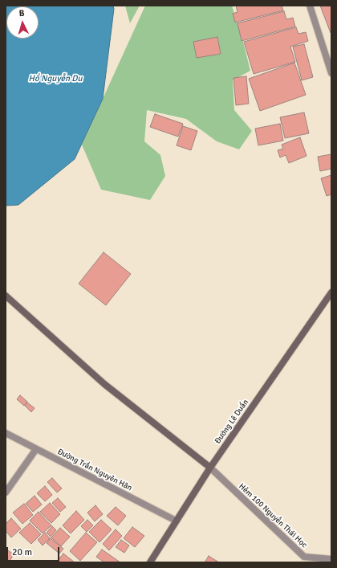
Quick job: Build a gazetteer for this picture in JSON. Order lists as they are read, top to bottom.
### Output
{
  "streets": {
    "street": ["Đường Lê Duẩn", "Đường Trần Nguyên Hãn", "Hẻm 100 Nguyễn Thái Học"]
  },
  "crossings": [
    ["Đường Lê Duẩn", "Đường Trần Nguyên Hãn"],
    ["Đường Lê Duẩn", "Hẻm 100 Nguyễn Thái Học"]
  ],
  "water": ["Hồ Nguyễn Du"],
  "scale_bar": "20 m",
  "north": "top"
}
